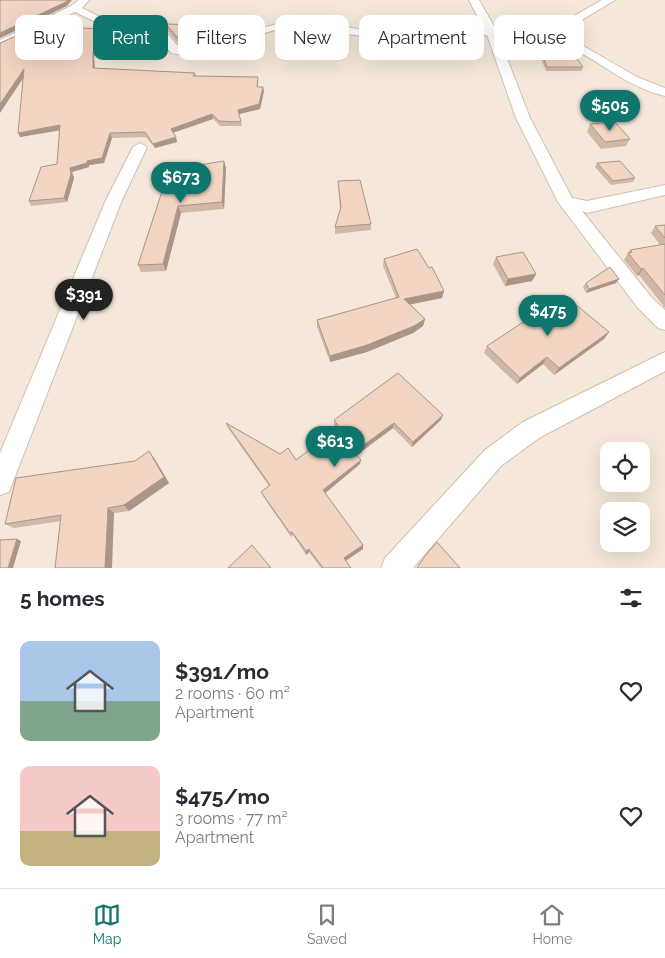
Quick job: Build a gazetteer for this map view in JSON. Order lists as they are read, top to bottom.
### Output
{
  "page": {
    "chip": [
      "Buy",
      "Rent",
      "Filters",
      "New",
      "Apartment",
      "House"
    ],
    "price": [
      "$505",
      "$673",
      "$391",
      "$475",
      "$613"
    ],
    "heading": "5 homes",
    "list": [
      {
        "name": "$391/mo",
        "note": "2 rooms · 60 m² · Apartment"
      },
      {
        "name": "$475/mo",
        "note": "3 rooms · 77 m² · Apartment"
      }
    ],
    "tabs": ["Map", "Saved", "Home"]
  }
}
